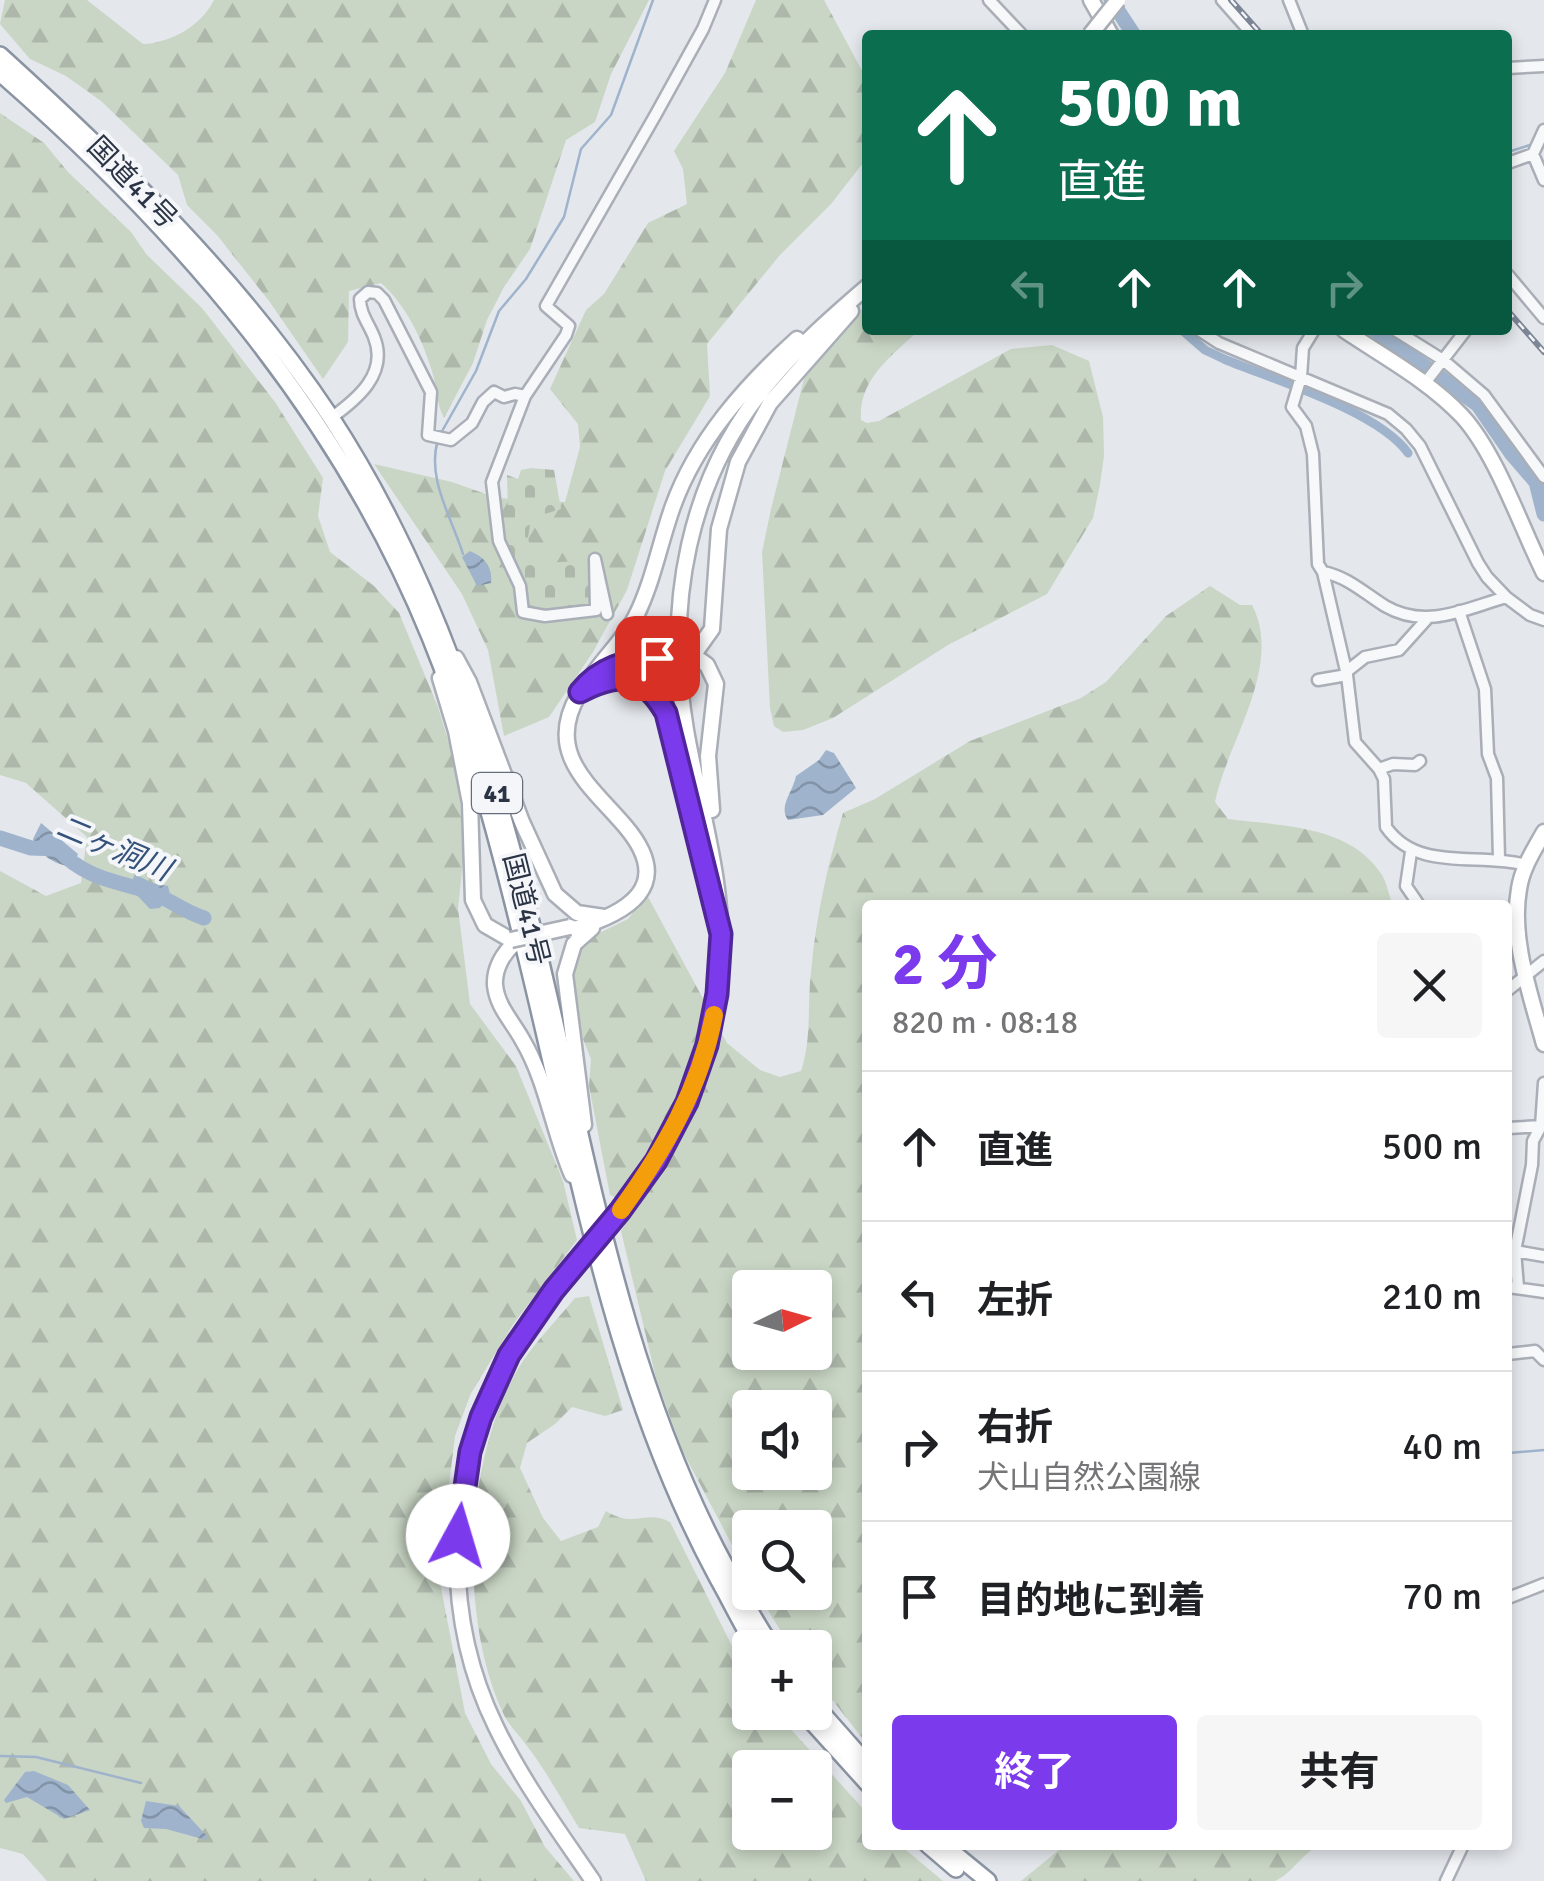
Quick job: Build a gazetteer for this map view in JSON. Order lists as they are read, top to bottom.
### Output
{
  "streets": {
    "highway": ["国道41号", "41"]
  },
  "water": ["二ヶ洞川"],
  "north": "right",
  "page": {
    "turn": ["500 m", "直進"],
    "heading": ["2 分", "820 m · 08:18"],
    "list": [
      {
        "name": "直進",
        "value": "500 m"
      },
      {
        "name": "左折",
        "value": "210 m"
      },
      {
        "name": "右折",
        "note": "犬山自然公園線",
        "value": "40 m"
      },
      {
        "name": "目的地に到着",
        "value": "70 m"
      }
    ],
    "map_buttons": ["+", "−"],
    "buttons": ["終了", "共有"]
  }
}
